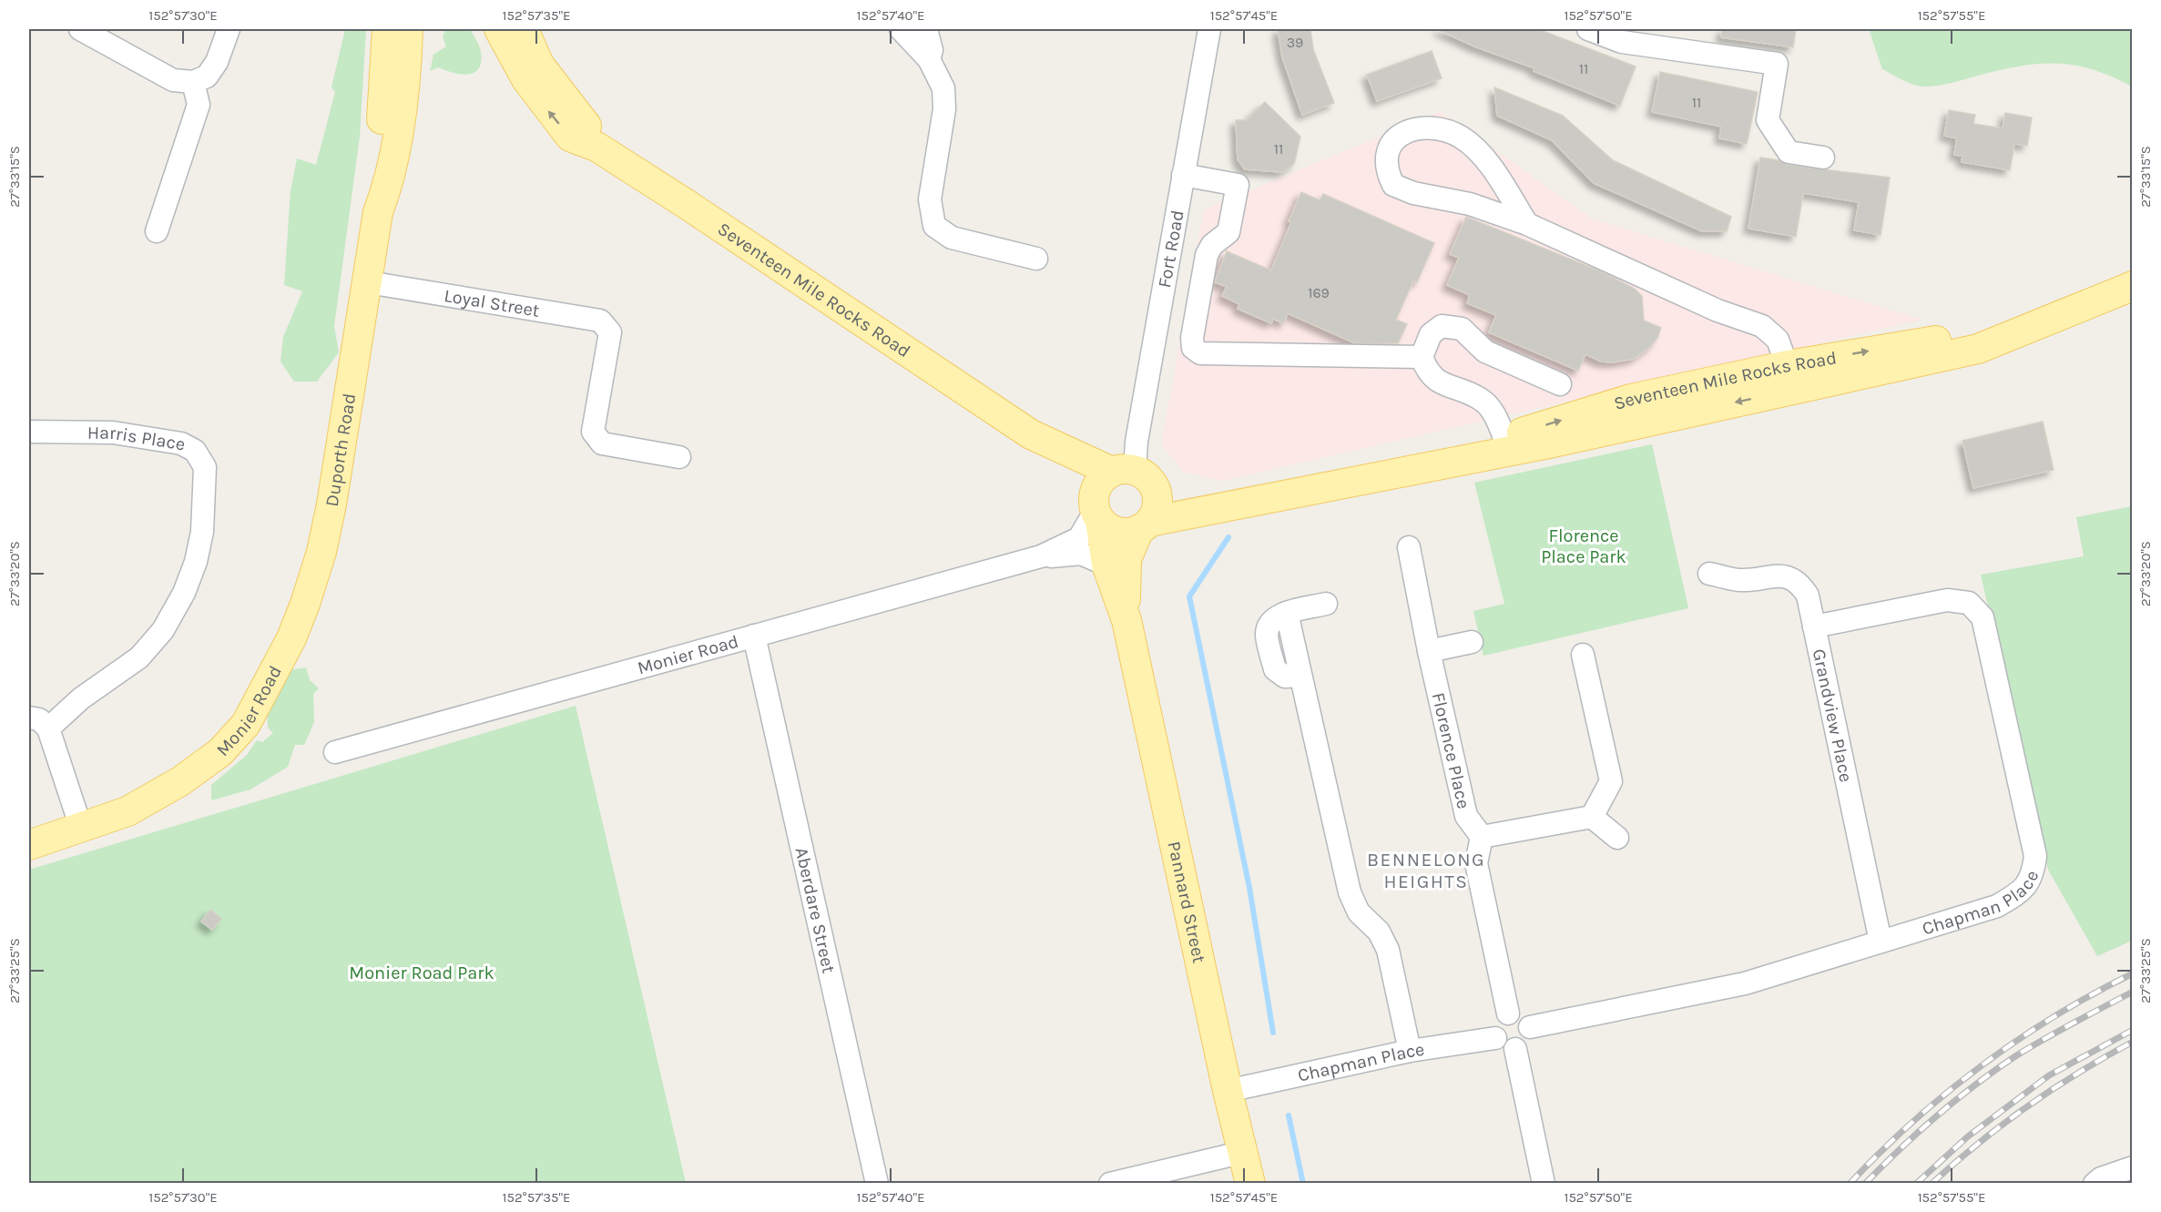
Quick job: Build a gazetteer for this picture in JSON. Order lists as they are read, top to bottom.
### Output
{
  "streets": {
    "main road": [
      "Seventeen Mile Rocks Road",
      "Duporth Road",
      "Monier Road",
      "Pannard Street"
    ],
    "street": [
      "Fort Road",
      "Loyal Street",
      "Harris Place",
      "Grandview Place",
      "Florence Place",
      "Chapman Place",
      "Aberdare Street"
    ]
  },
  "crossings": [
    ["Fort Road", "Seventeen Mile Rocks Road"],
    ["Fort Road", "Monier Road"],
    ["Fort Road", "Pannard Street"],
    ["Seventeen Mile Rocks Road", "Monier Road"],
    ["Seventeen Mile Rocks Road", "Pannard Street"],
    ["Loyal Street", "Duporth Road"],
    ["Duporth Road", "Monier Road"],
    ["Monier Road", "Pannard Street"],
    ["Monier Road", "Aberdare Street"],
    ["Grandview Place", "Chapman Place"],
    ["Chapman Place", "Pannard Street"]
  ],
  "districts": ["BENNELONG HEIGHTS"],
  "parks": ["Florence Place Park", "Monier Road Park"],
  "house_numbers": [
    "39",
    "11",
    "11",
    "11",
    "169"
  ],
  "coordinates": [
    "152°57'30\"E",
    "152°57'35\"E",
    "152°57'40\"E",
    "152°57'45\"E",
    "152°57'50\"E",
    "152°57'55\"E",
    "27°33'15\"S",
    "27°33'20\"S",
    "27°33'25\"S"
  ]
}
